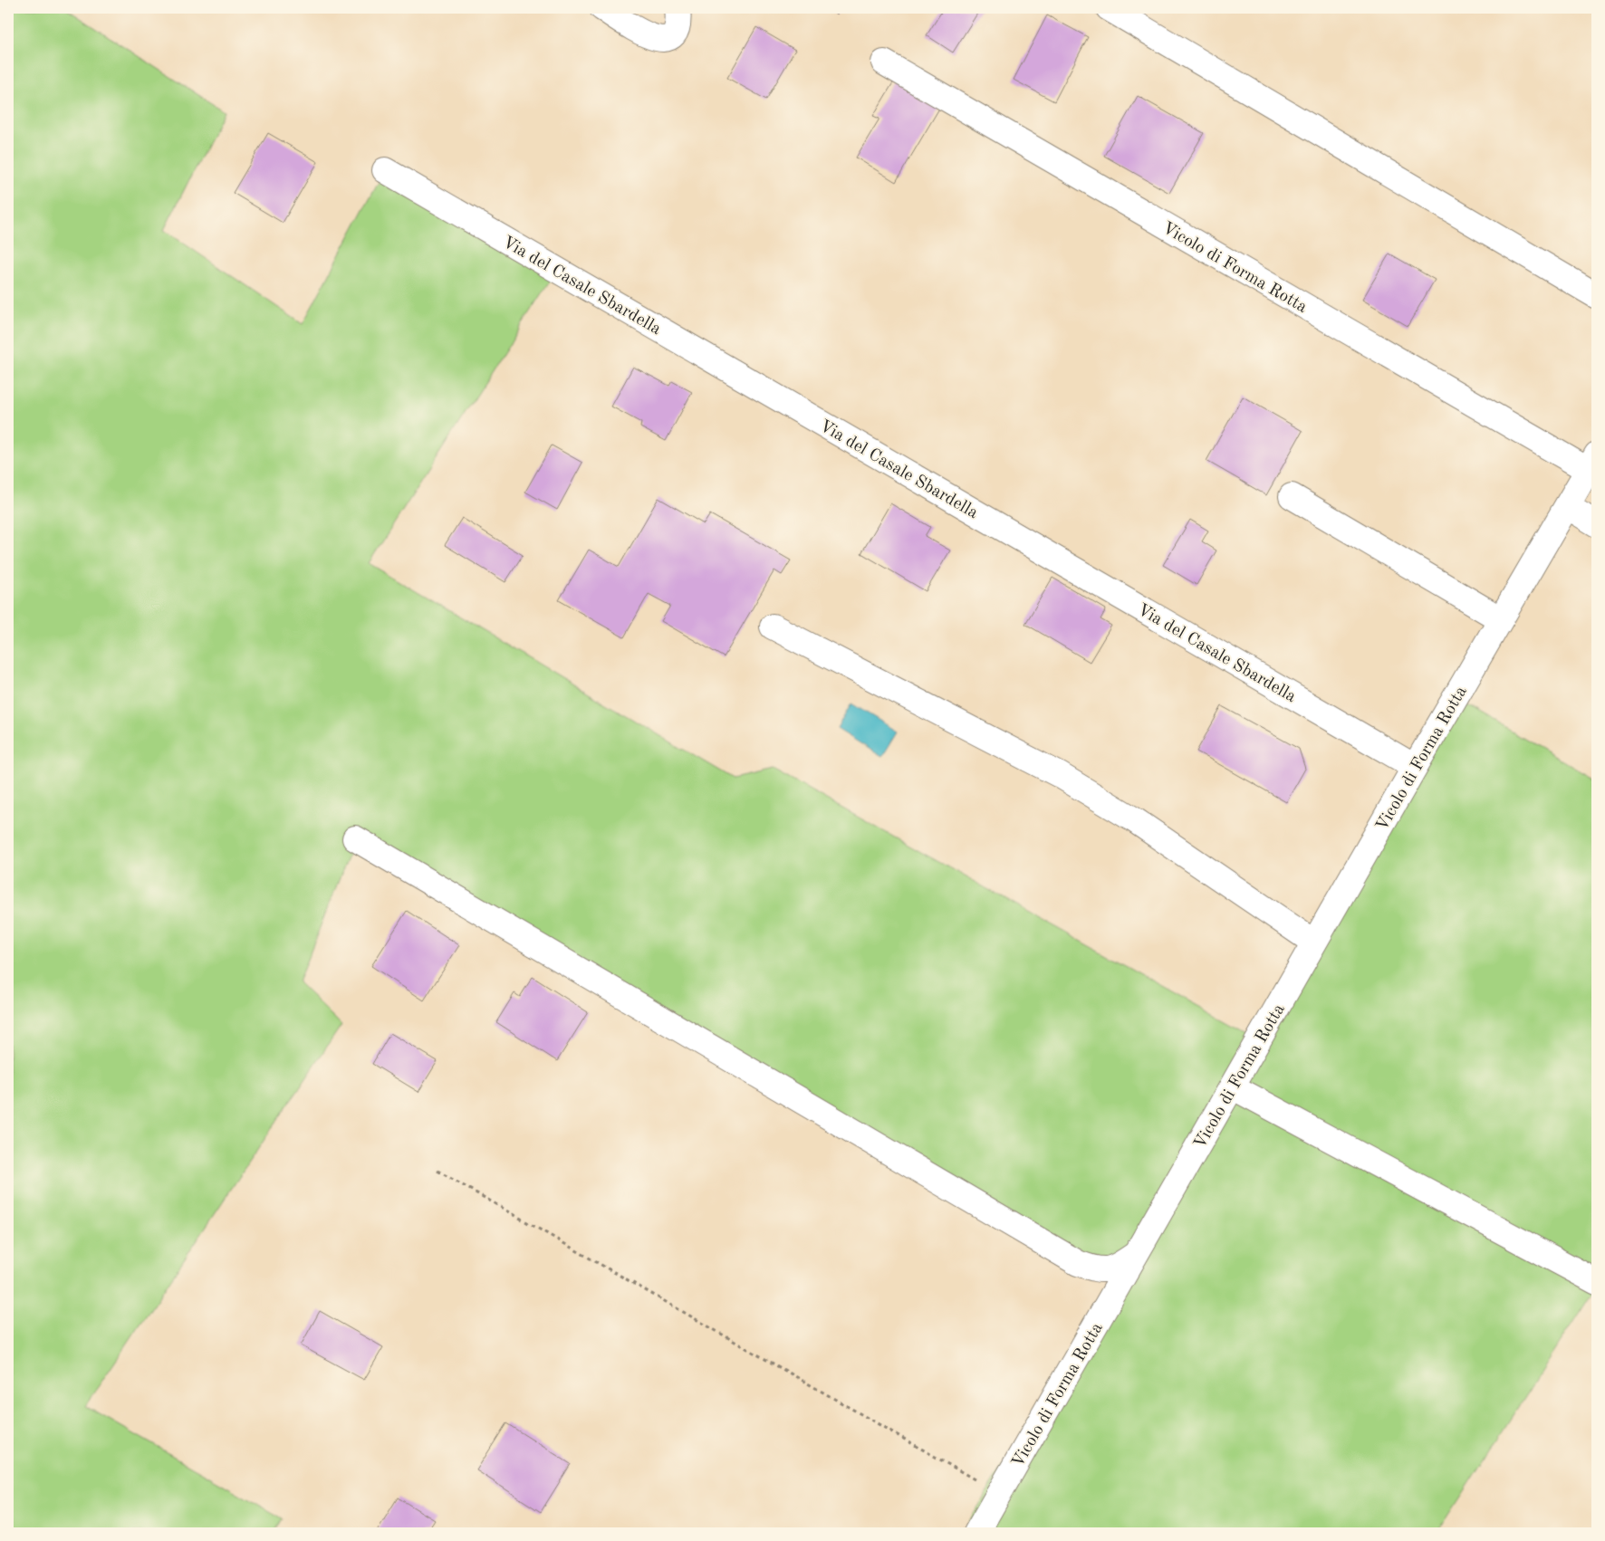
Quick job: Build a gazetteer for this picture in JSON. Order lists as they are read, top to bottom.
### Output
{
  "streets": {
    "street": ["Vicolo di Forma Rotta", "Via del Casale Sbardella"]
  },
  "crossings": [
    ["Vicolo di Forma Rotta", "Via del Casale Sbardella"]
  ]
}
